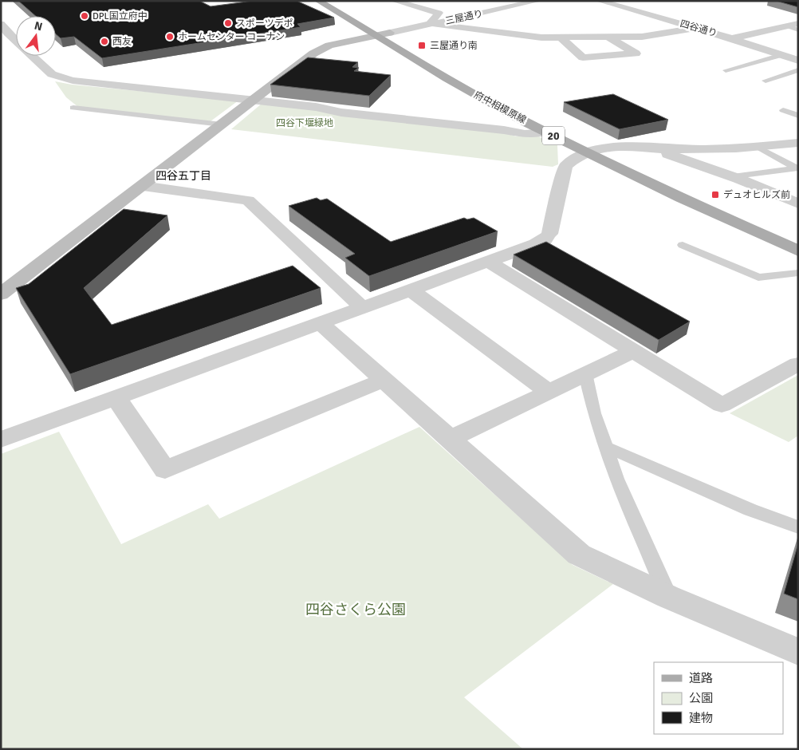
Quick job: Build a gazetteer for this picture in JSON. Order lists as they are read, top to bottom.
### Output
{
  "streets": {
    "main road": ["府中相模原線", "20"],
    "street": ["三屋通り", "四谷通り"]
  },
  "crossings": [
    ["三屋通り", "府中相模原線"]
  ],
  "districts": ["四谷五丁目"],
  "parks": ["四谷下堰緑地", "四谷さくら公園"],
  "places": {
    "other": [
      "DPL国立府中",
      "スポーツデポ",
      "ホームセンター コーナン",
      "西友"
    ],
    "transit": ["三屋通り南", "デュオヒルズ前"]
  },
  "legend": ["道路", "公園", "建物"],
  "north": "top"
}
